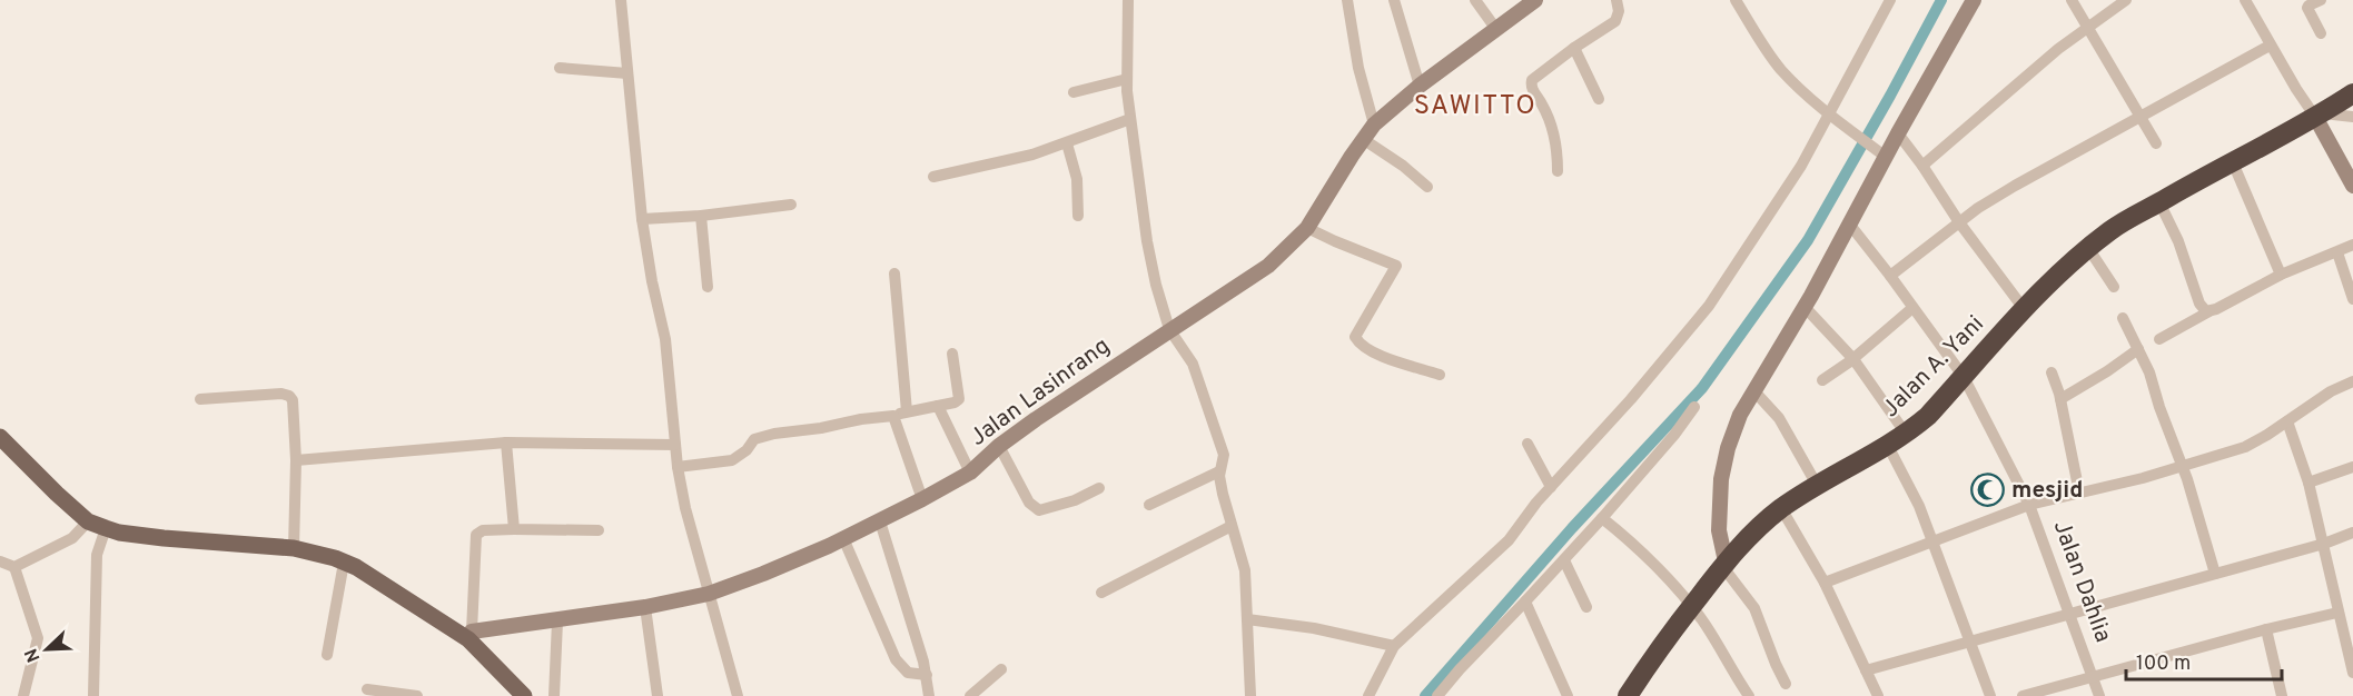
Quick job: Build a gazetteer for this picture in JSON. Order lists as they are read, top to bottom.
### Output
{
  "streets": {
    "highway": ["Jalan A. Yani"],
    "street": ["Jalan Lasinrang", "Jalan Dahlia"]
  },
  "crossings": [
    ["Jalan A. Yani", "Jalan Dahlia"]
  ],
  "districts": ["SAWITTO"],
  "places": {
    "mosque": ["mesjid"]
  },
  "scale_bar": "100 m",
  "north": "bottom left"
}
